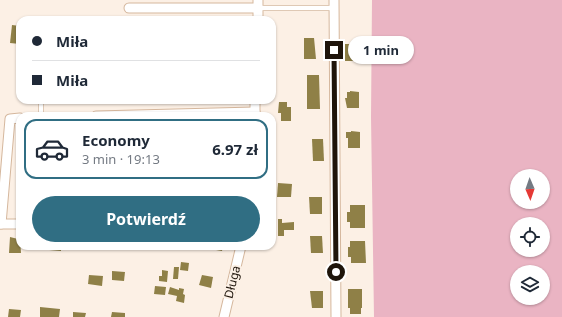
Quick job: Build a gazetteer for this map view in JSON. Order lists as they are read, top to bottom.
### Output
{
  "streets": {
    "street": ["Długa"]
  },
  "north": "bottom",
  "page": {
    "banner": ["Miła", "Miła"],
    "bubble": "1 min",
    "list": [
      {
        "name": "Economy",
        "note": "3 min · 19:13",
        "value": "6.97 zł"
      }
    ],
    "buttons": "Potwierdź"
  }
}
